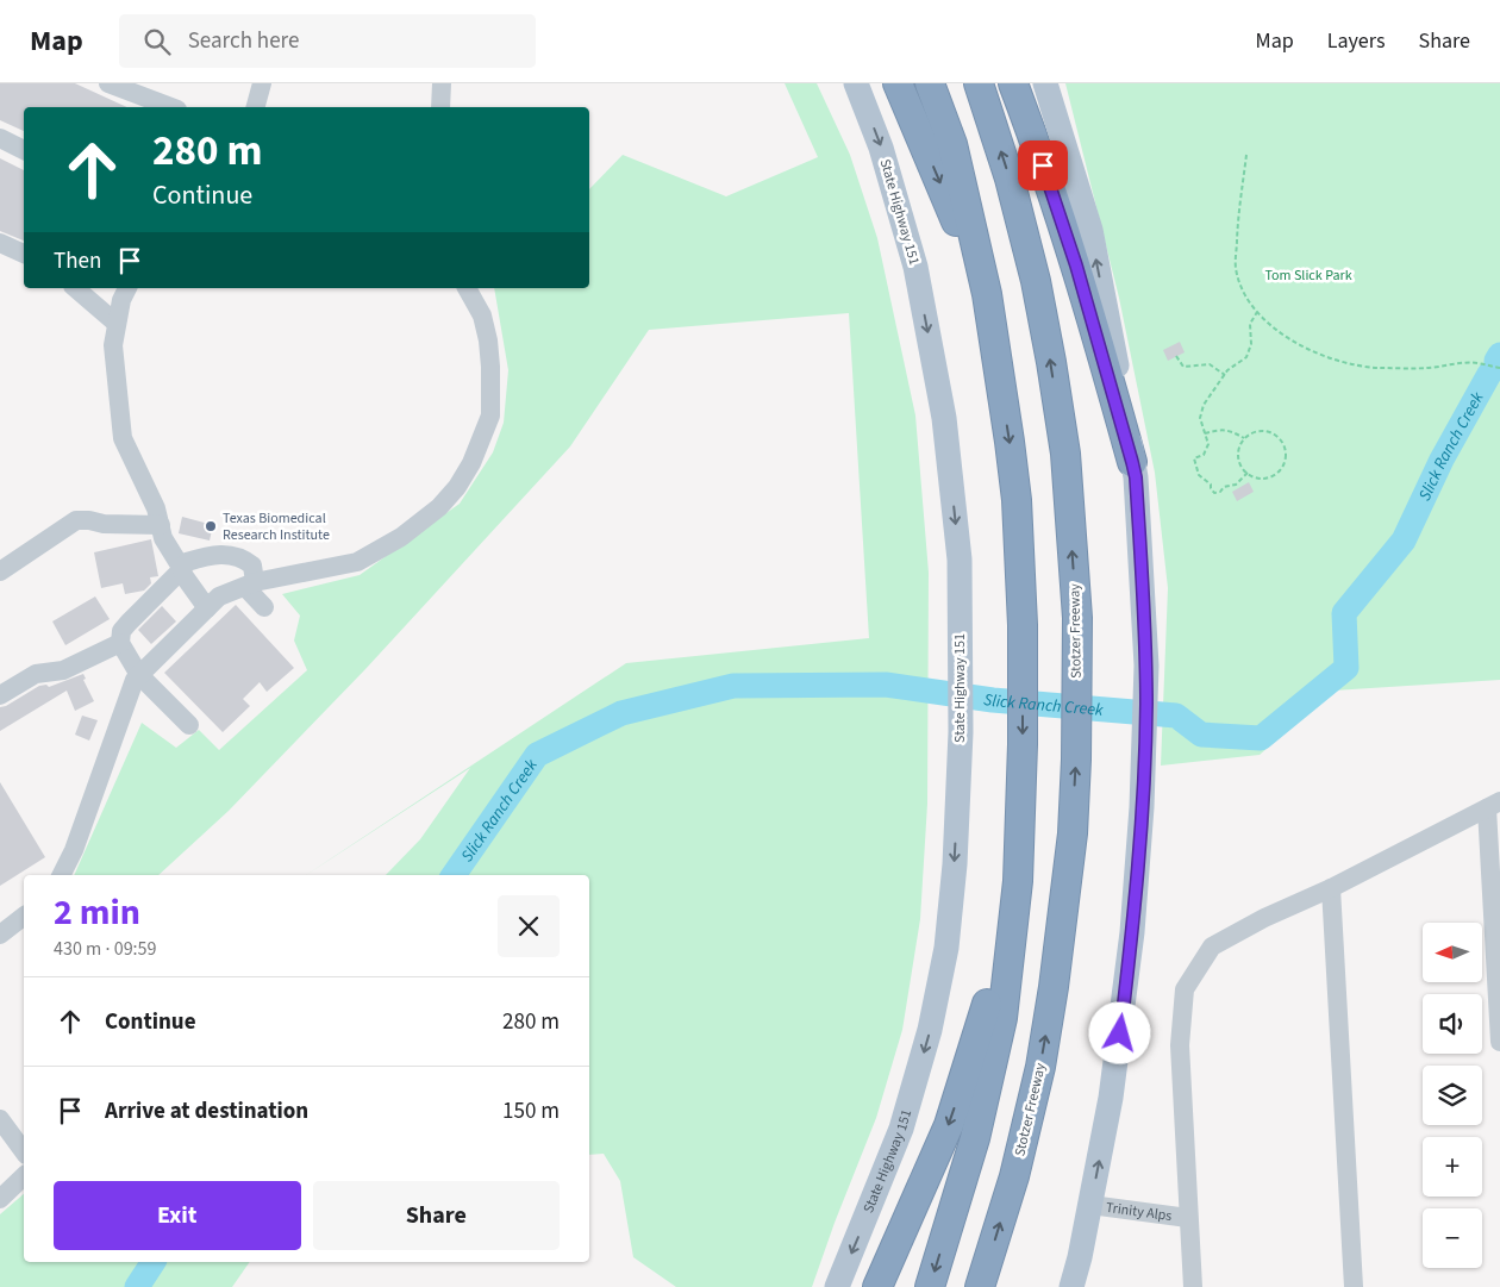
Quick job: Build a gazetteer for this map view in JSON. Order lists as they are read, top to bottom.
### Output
{
  "streets": {
    "highway": ["Stotzer Freeway"],
    "main road": ["State Highway 151"],
    "street": ["Trinity Alps"]
  },
  "water": ["Slick Ranch Creek"],
  "parks": ["Tom Slick Park"],
  "places": ["Texas Biomedical Research Institute"],
  "north": "left",
  "page": {
    "header": "Map",
    "search": "Search here",
    "nav": ["Map", "Layers", "Share"],
    "turn": ["280 m", "Continue"],
    "then": "Then",
    "heading": ["2 min", "430 m · 09:59"],
    "map_buttons": ["+", "−"],
    "list": [
      {
        "name": "Continue",
        "value": "280 m"
      },
      {
        "name": "Arrive at destination",
        "value": "150 m"
      }
    ],
    "buttons": ["Exit", "Share"]
  }
}
